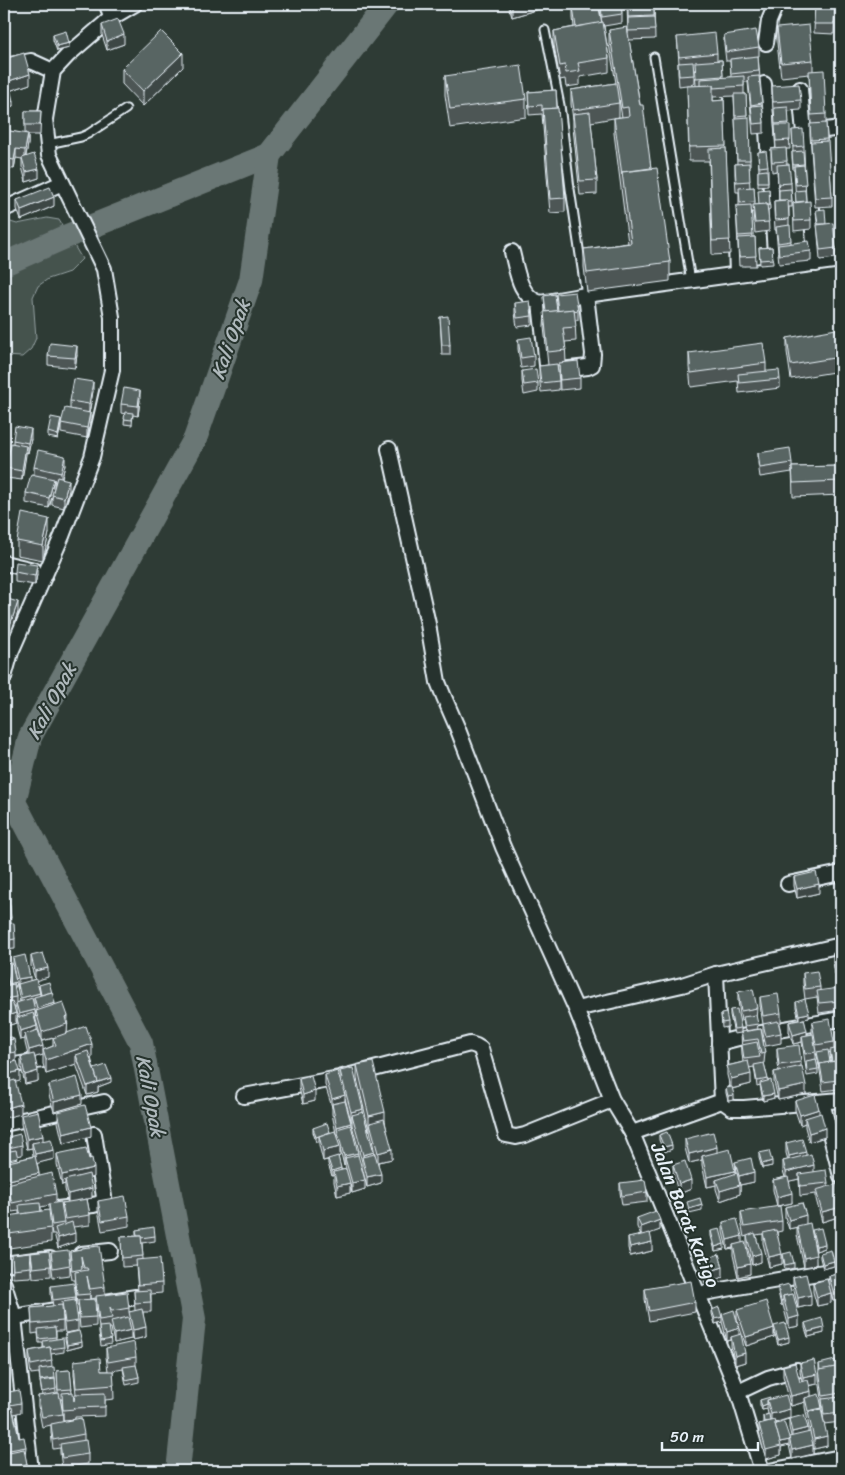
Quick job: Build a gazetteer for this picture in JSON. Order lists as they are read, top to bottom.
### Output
{
  "streets": {
    "street": ["Jalan Barat Katigo"]
  },
  "water": ["Kali Opak"],
  "scale_bar": "50 m"
}
